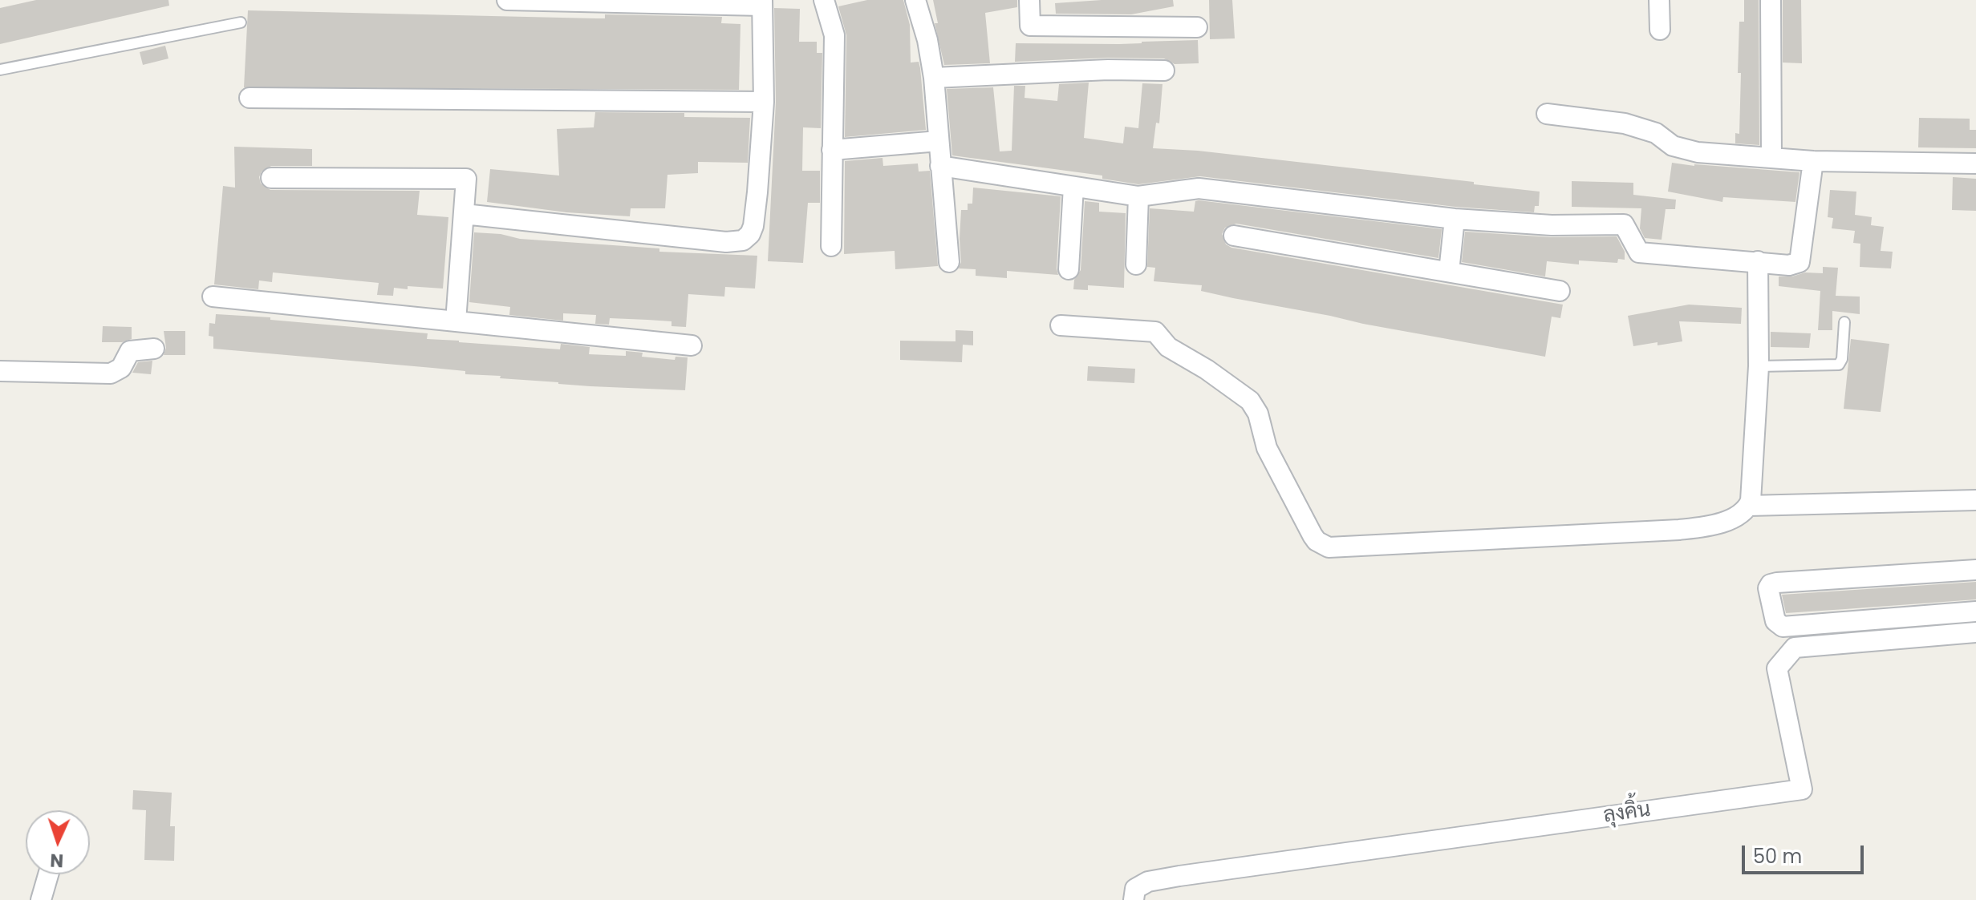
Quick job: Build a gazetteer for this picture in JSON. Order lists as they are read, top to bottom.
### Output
{
  "streets": {
    "street": ["ลุงคิ้น"]
  },
  "scale_bar": "50 m",
  "north": "bottom"
}
